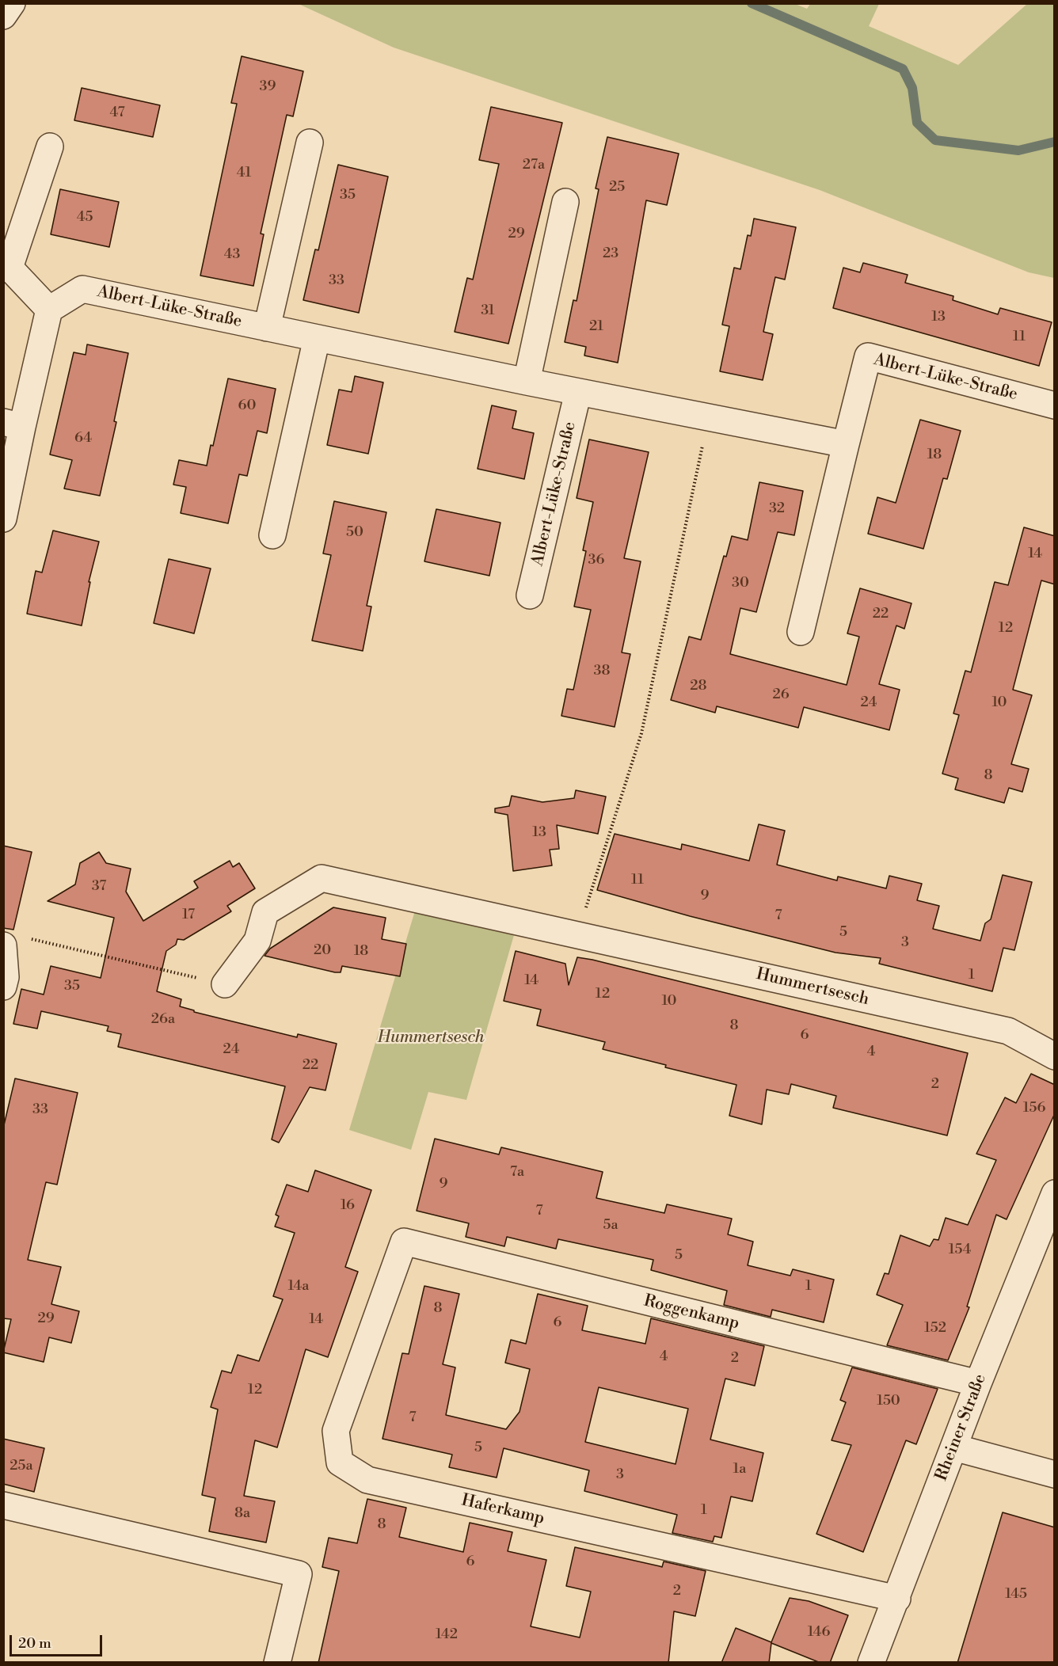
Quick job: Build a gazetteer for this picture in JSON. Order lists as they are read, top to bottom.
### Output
{
  "streets": {
    "street": [
      "Albert-Lüke-Straße",
      "Hummertsesch",
      "Roggenkamp",
      "Rheiner Straße",
      "Haferkamp"
    ]
  },
  "crossings": [
    ["Roggenkamp", "Rheiner Straße"],
    ["Roggenkamp", "Haferkamp"],
    ["Rheiner Straße", "Haferkamp"]
  ],
  "parks": ["Hummertsesch"],
  "house_numbers": [
    "39",
    "47",
    "27a",
    "41",
    "25",
    "35",
    "45",
    "29",
    "23",
    "43",
    "33",
    "31",
    "13",
    "21",
    "11",
    "60",
    "64",
    "18",
    "32",
    "50",
    "14",
    "36",
    "30",
    "22",
    "12",
    "38",
    "28",
    "26",
    "24",
    "10",
    "8",
    "13",
    "11",
    "37",
    "9",
    "17",
    "7",
    "5",
    "3",
    "20",
    "18",
    "1",
    "14",
    "35",
    "12",
    "10",
    "26a",
    "8",
    "6",
    "24",
    "4",
    "22",
    "2",
    "156",
    "33",
    "7a",
    "9",
    "16",
    "7",
    "5a",
    "154",
    "5",
    "14a",
    "1",
    "8",
    "29",
    "14",
    "6",
    "152",
    "4",
    "2",
    "12",
    "150",
    "7",
    "5",
    "25a",
    "1a",
    "3",
    "1",
    "8a",
    "8",
    "6",
    "2",
    "145",
    "146",
    "142"
  ],
  "scale_bar": "20 m"
}
